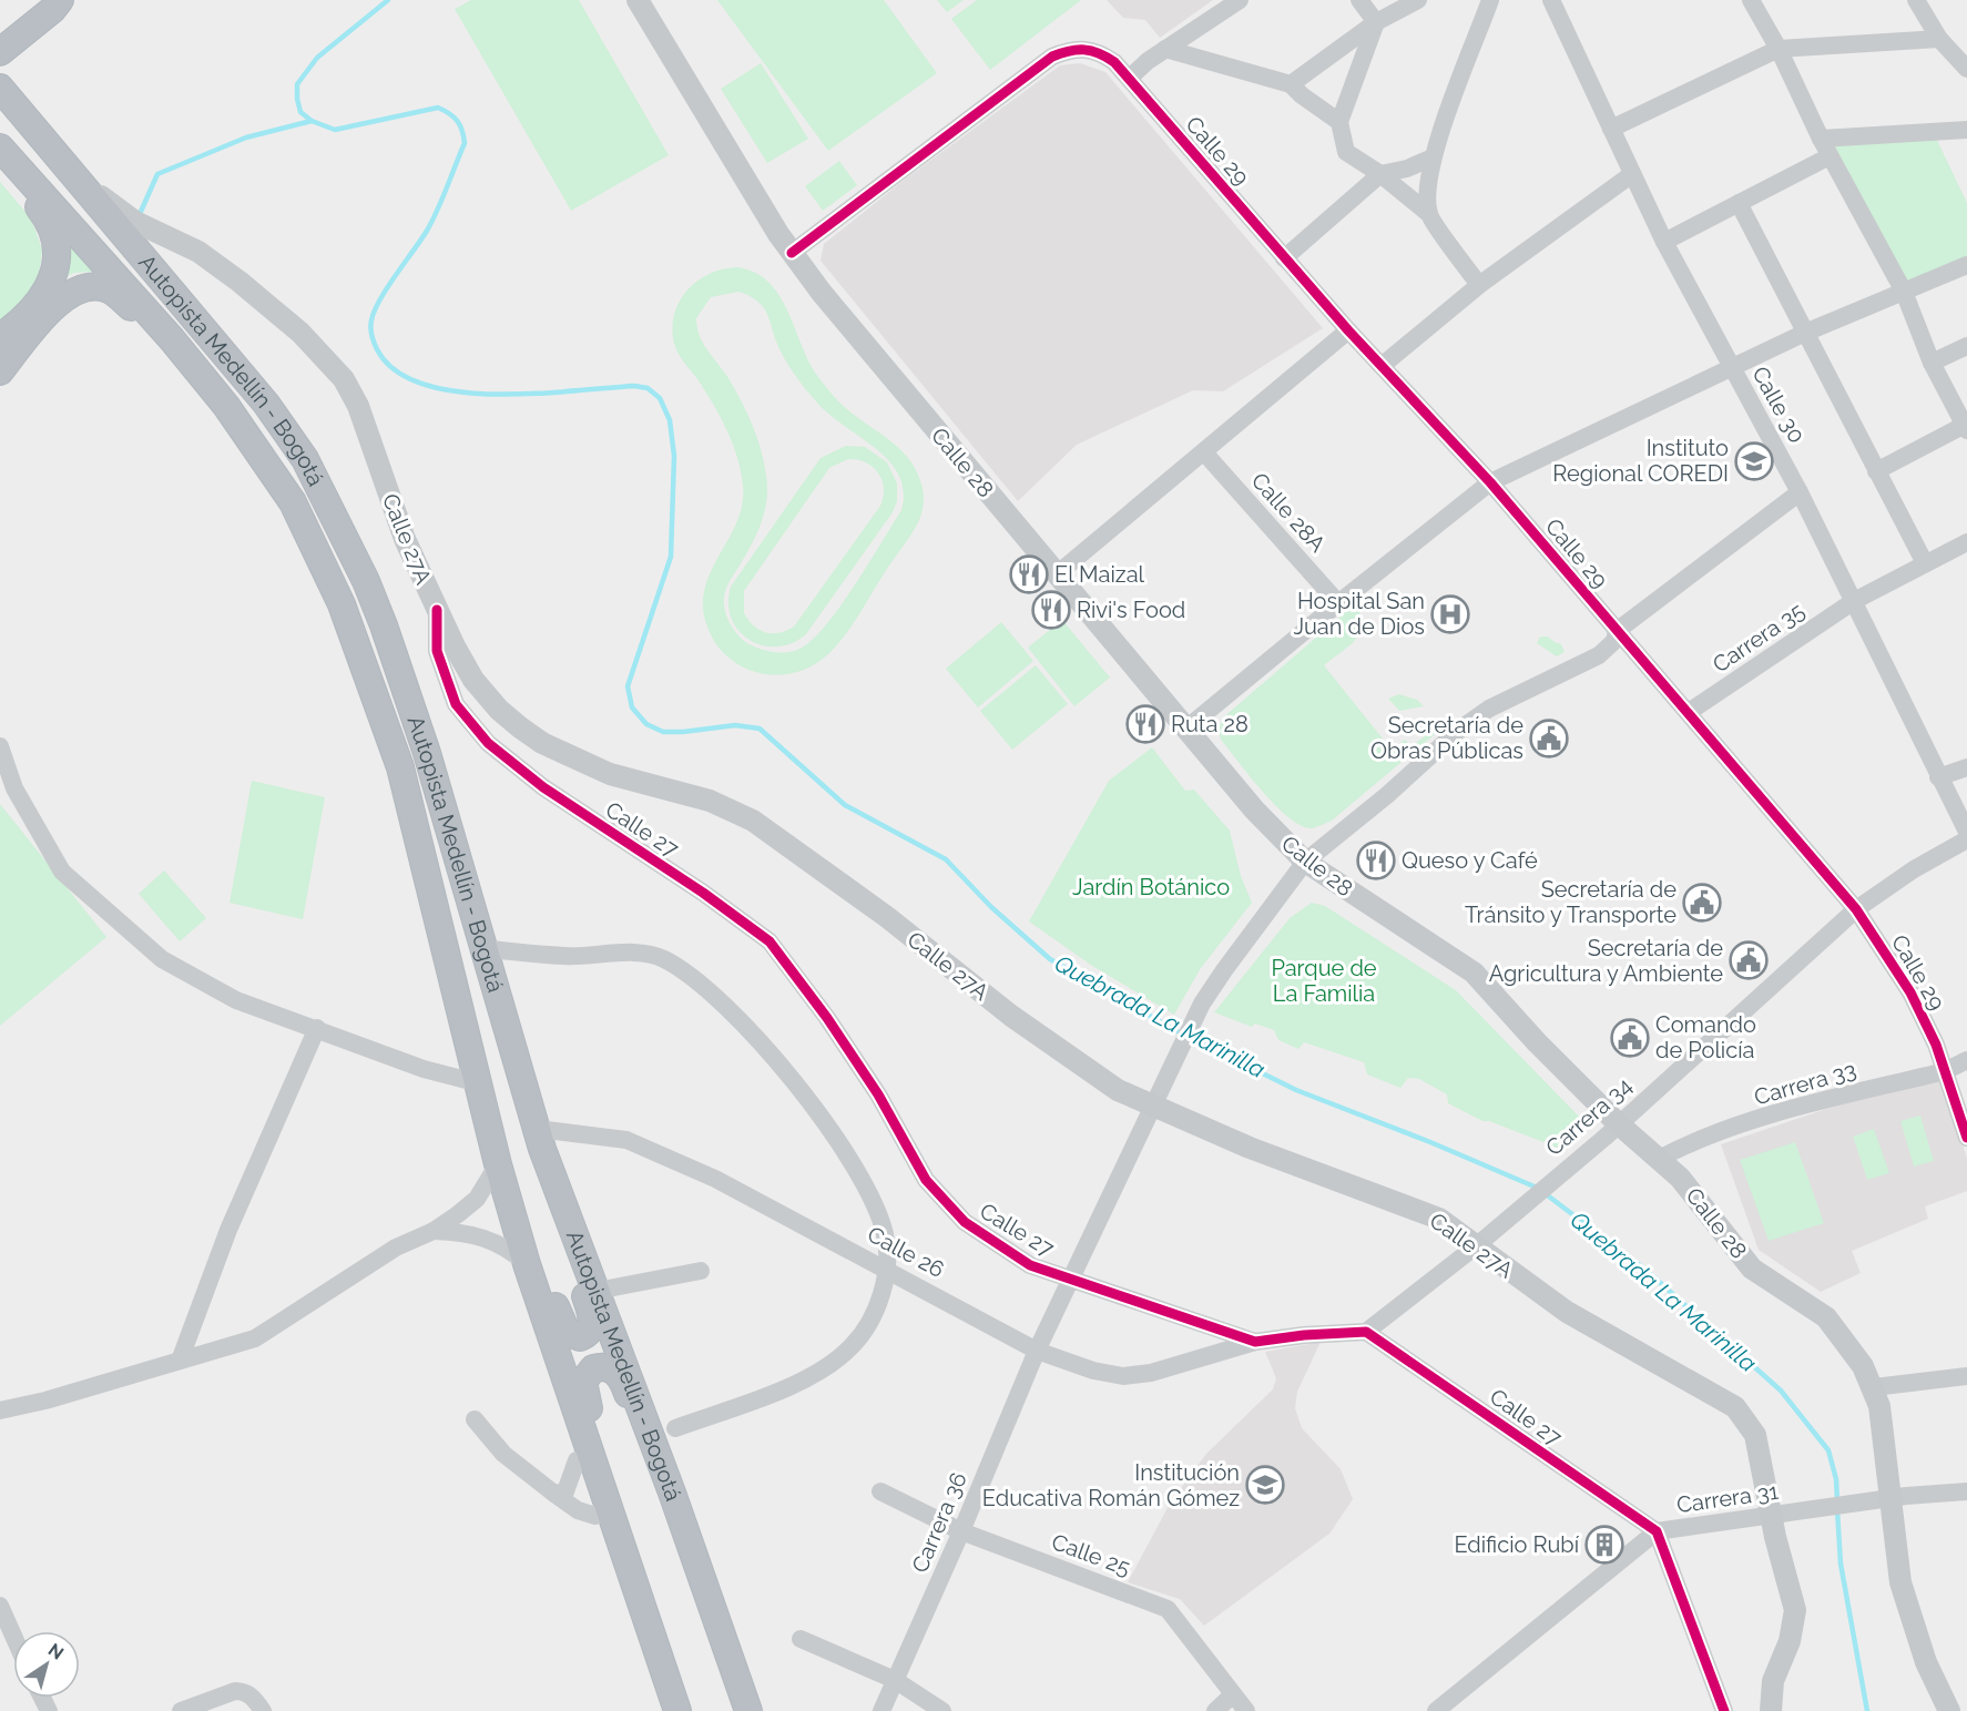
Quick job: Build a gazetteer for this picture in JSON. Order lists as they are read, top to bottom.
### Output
{
  "streets": {
    "highway": ["Autopista Medellín - Bogotá"],
    "main road": ["Calle 28", "Calle 27A"],
    "street": [
      "Calle 29",
      "Calle 30",
      "Calle 28A",
      "Carrera 35",
      "Calle 27",
      "Carrera 33",
      "Carrera 34",
      "Calle 26",
      "Carrera 31",
      "Carrera 36",
      "Calle 25"
    ]
  },
  "crossings": [
    ["Calle 29", "Calle 28"],
    ["Calle 29", "Carrera 35"],
    ["Calle 29", "Carrera 33"],
    ["Calle 29", "Carrera 34"],
    ["Calle 29", "Carrera 36"],
    ["Autopista Medellín - Bogotá", "Calle 27A"],
    ["Autopista Medellín - Bogotá", "Calle 26"],
    ["Calle 30", "Carrera 35"],
    ["Calle 30", "Carrera 36"],
    ["Calle 28", "Carrera 33"],
    ["Calle 28", "Carrera 34"],
    ["Calle 28", "Carrera 31"],
    ["Calle 28", "Carrera 36"],
    ["Calle 27A", "Calle 27"],
    ["Calle 27A", "Carrera 34"],
    ["Calle 27A", "Carrera 31"],
    ["Calle 27A", "Carrera 36"],
    ["Calle 27", "Carrera 34"],
    ["Calle 27", "Calle 26"],
    ["Calle 27", "Carrera 31"],
    ["Calle 27", "Carrera 36"],
    ["Calle 26", "Carrera 36"],
    ["Carrera 36", "Calle 25"]
  ],
  "water": ["Quebrada La Marinilla"],
  "parks": ["Jardín Botánico", "Parque de La Familia"],
  "places": {
    "school or university": ["Instituto Regional COREDI", "Institución Educativa Román Gómez"],
    "restaurant": [
      "El Maizal",
      "Rivi's Food",
      "Ruta 28",
      "Queso y Café"
    ],
    "hospital": ["Hospital San Juan de Dios"],
    "public building": [
      "Secretaría de Obras Públicas",
      "Secretaría de Tránsito y Transporte",
      "Secretaría de Agricultura y Ambiente",
      "Comando de Policía"
    ],
    "building": ["Edificio Rubí"]
  },
  "north": "top right"
}
